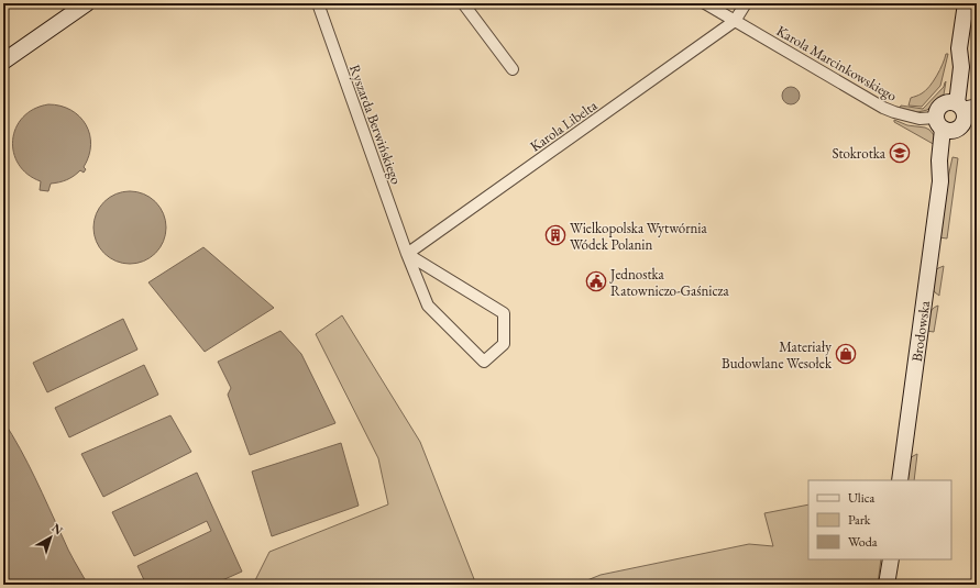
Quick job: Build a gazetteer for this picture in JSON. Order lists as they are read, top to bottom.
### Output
{
  "streets": {
    "street": [
      "Karola Marcinkowskiego",
      "Ryszarda Berwińskiego",
      "Karola Libelta",
      "Brodowska"
    ]
  },
  "crossings": [
    ["Karola Marcinkowskiego", "Karola Libelta"],
    ["Karola Marcinkowskiego", "Brodowska"],
    ["Ryszarda Berwińskiego", "Karola Libelta"]
  ],
  "places": {
    "school or university": ["Stokrotka"],
    "building": ["Wielkopolska Wytwórnia Wódek Polanin"],
    "public building": ["Jednostka Ratowniczo-Gaśnicza"],
    "shop": ["Materiały Budowlane Wesołek"]
  },
  "legend": ["Ulica", "Park", "Woda"],
  "north": "top right"
}
